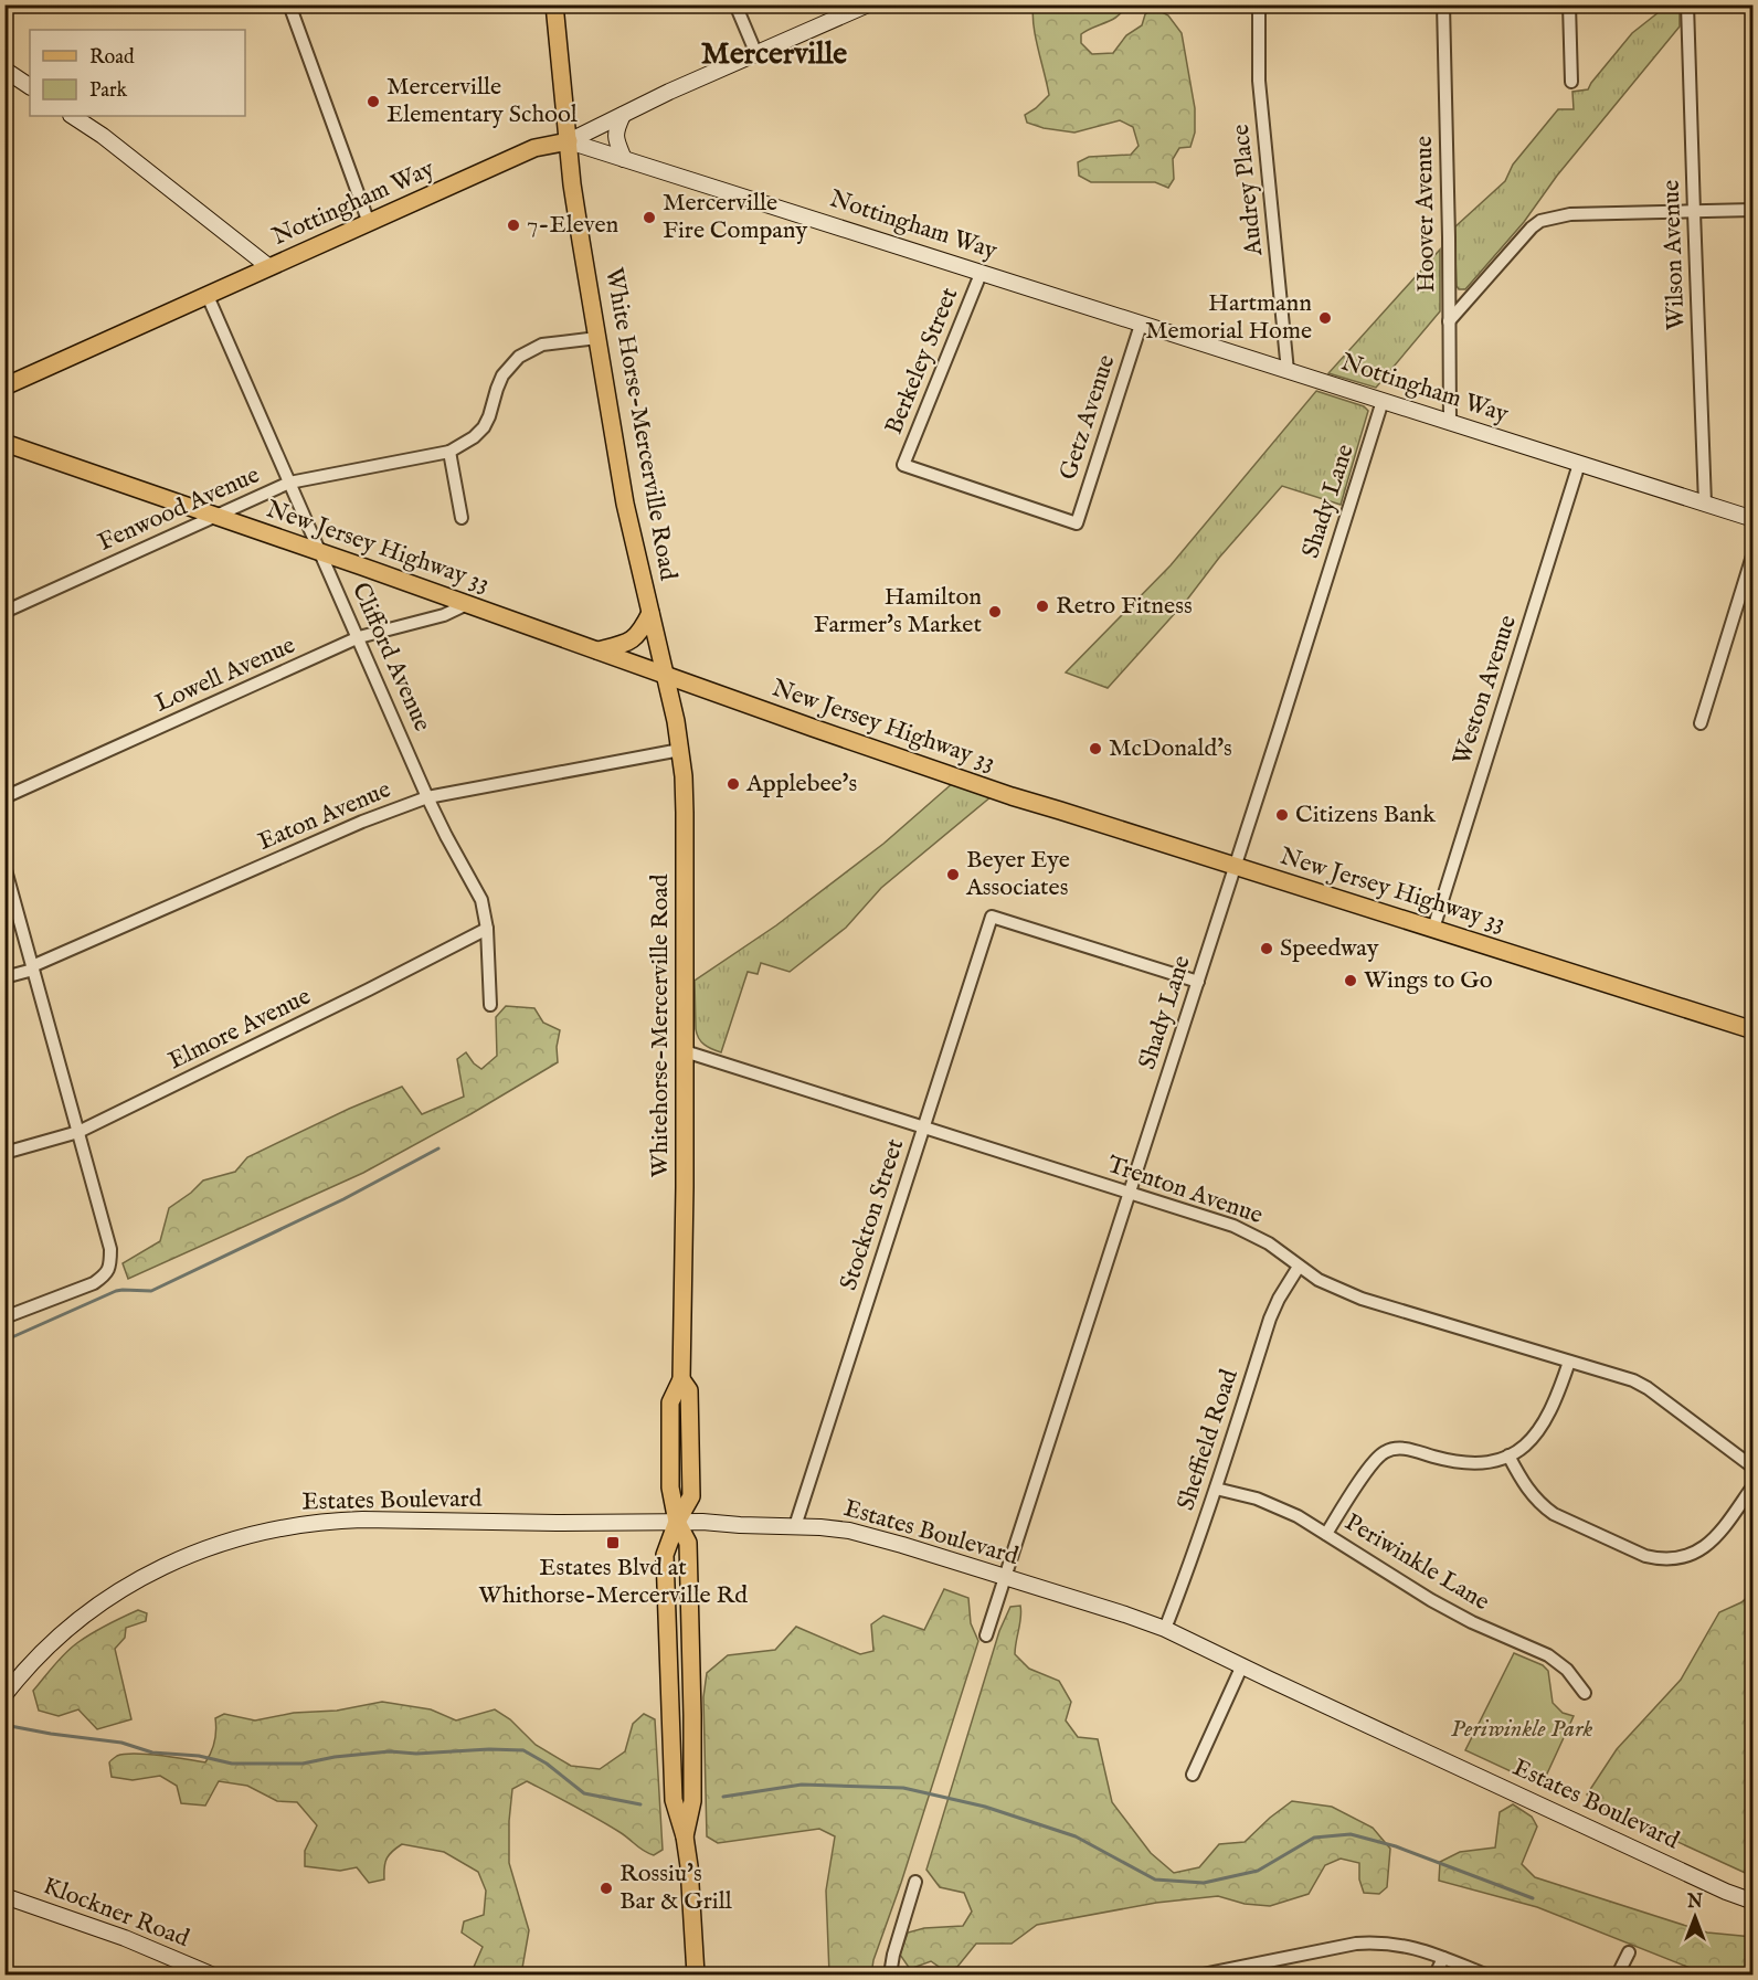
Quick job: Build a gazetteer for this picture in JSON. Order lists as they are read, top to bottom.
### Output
{
  "streets": {
    "main road": [
      "Nottingham Way",
      "White Horse-Mercerville Road",
      "New Jersey Highway 33",
      "Whitehorse-Mercerville Road"
    ],
    "street": [
      "Audrey Place",
      "Hoover Avenue",
      "Wilson Avenue",
      "Berkeley Street",
      "Getz Avenue",
      "Shady Lane",
      "Fenwood Avenue",
      "Clifford Avenue",
      "Lowell Avenue",
      "Weston Avenue",
      "Eaton Avenue",
      "Elmore Avenue",
      "Trenton Avenue",
      "Stockton Street",
      "Sheffield Road",
      "Estates Boulevard",
      "Periwinkle Lane",
      "Klockner Road"
    ]
  },
  "crossings": [
    ["Audrey Place", "Nottingham Way"],
    ["Nottingham Way", "Hoover Avenue"],
    ["Nottingham Way", "Wilson Avenue"],
    ["Nottingham Way", "Berkeley Street"],
    ["Nottingham Way", "Getz Avenue"],
    ["Nottingham Way", "White Horse-Mercerville Road"],
    ["Nottingham Way", "Shady Lane"],
    ["Nottingham Way", "Clifford Avenue"],
    ["Nottingham Way", "Weston Avenue"],
    ["Berkeley Street", "Getz Avenue"],
    ["White Horse-Mercerville Road", "Fenwood Avenue"],
    ["White Horse-Mercerville Road", "New Jersey Highway 33"],
    ["White Horse-Mercerville Road", "Whitehorse-Mercerville Road"],
    ["Shady Lane", "New Jersey Highway 33"],
    ["Shady Lane", "Trenton Avenue"],
    ["Shady Lane", "Stockton Street"],
    ["Shady Lane", "Estates Boulevard"],
    ["Fenwood Avenue", "New Jersey Highway 33"],
    ["Fenwood Avenue", "Clifford Avenue"],
    ["New Jersey Highway 33", "Clifford Avenue"],
    ["New Jersey Highway 33", "Lowell Avenue"],
    ["New Jersey Highway 33", "Weston Avenue"],
    ["New Jersey Highway 33", "Whitehorse-Mercerville Road"],
    ["Clifford Avenue", "Lowell Avenue"],
    ["Clifford Avenue", "Eaton Avenue"],
    ["Clifford Avenue", "Elmore Avenue"],
    ["Eaton Avenue", "Whitehorse-Mercerville Road"],
    ["Whitehorse-Mercerville Road", "Trenton Avenue"],
    ["Whitehorse-Mercerville Road", "Estates Boulevard"],
    ["Trenton Avenue", "Stockton Street"],
    ["Trenton Avenue", "Sheffield Road"],
    ["Stockton Street", "Estates Boulevard"],
    ["Sheffield Road", "Estates Boulevard"],
    ["Sheffield Road", "Periwinkle Lane"]
  ],
  "districts": ["Mercerville"],
  "parks": ["Periwinkle Park"],
  "places": {
    "other": [
      "Mercerville Elementary School",
      "Mercerville Fire Company",
      "7-Eleven",
      "Hartmann Memorial Home",
      "Retro Fitness",
      "Hamilton Farmer's Market",
      "McDonald's",
      "Applebee's",
      "Citizens Bank",
      "Beyer Eye Associates",
      "Speedway",
      "Wings to Go",
      "Rossiu's Bar & Grill"
    ],
    "transit": ["Estates Blvd at Whithorse-Mercerville Rd"]
  },
  "legend": ["Road", "Park"],
  "north": "top"
}
